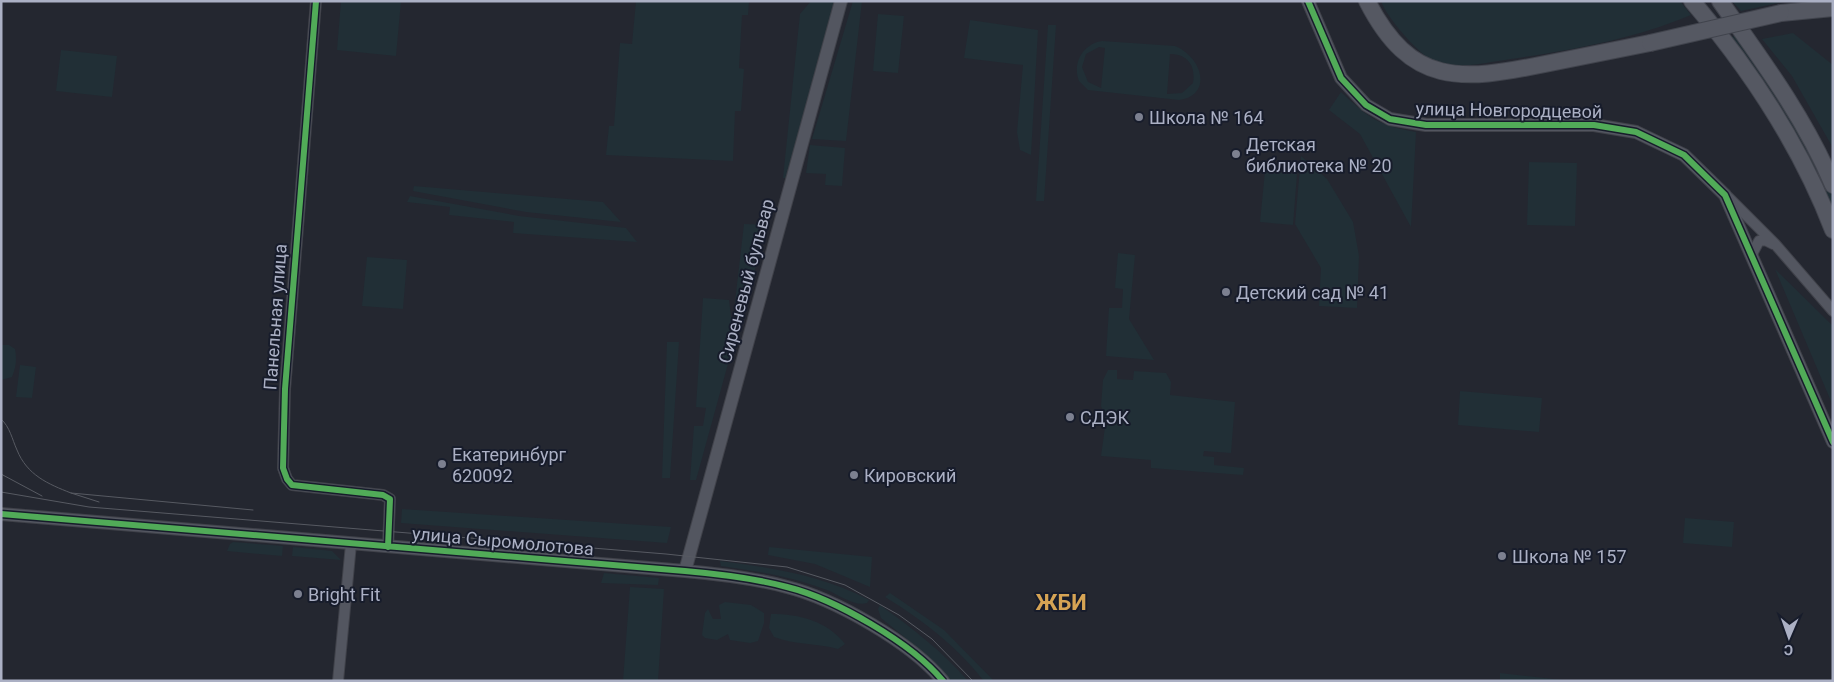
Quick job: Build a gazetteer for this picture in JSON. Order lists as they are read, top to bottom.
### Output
{
  "streets": {
    "street": [
      "улица Новгородцевой",
      "Сиреневый бульвар",
      "Панельная улица",
      "улица Сыромолотова"
    ]
  },
  "crossings": [
    ["Сиреневый бульвар", "улица Сыромолотова"],
    ["Панельная улица", "улица Сыромолотова"]
  ],
  "districts": ["ЖБИ"],
  "places": [
    "Школа № 164",
    "Детская библиотека № 20",
    "Детский сад № 41",
    "СДЭК",
    "Екатеринбург 620092",
    "Кировский",
    "Школа № 157",
    "Bright Fit"
  ],
  "north": "bottom"
}
